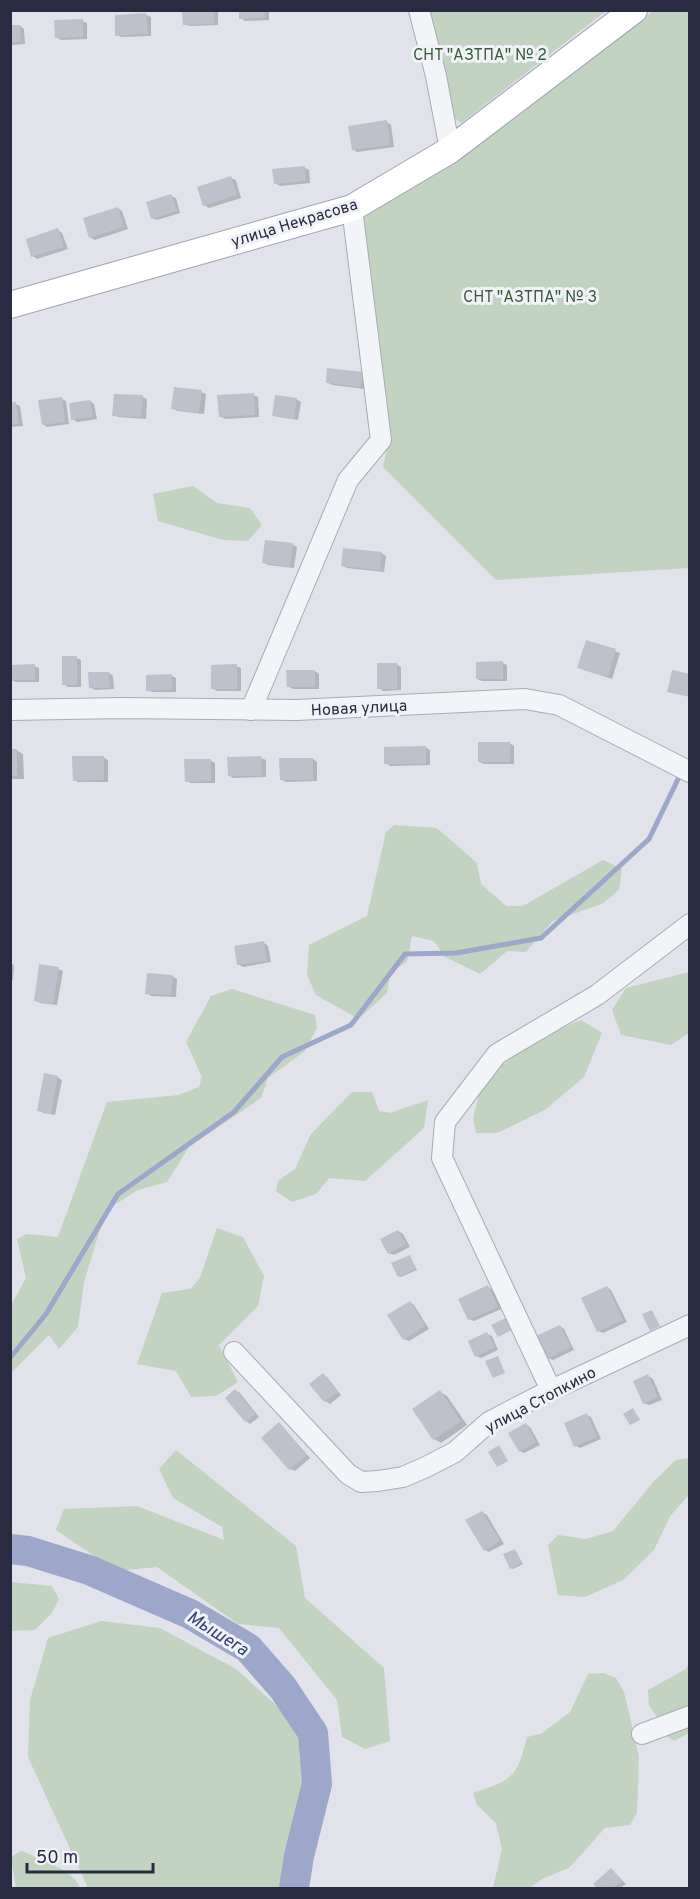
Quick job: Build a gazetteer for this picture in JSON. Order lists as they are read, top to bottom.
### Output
{
  "streets": {
    "main road": ["улица Некрасова"],
    "street": ["Новая улица", "улица Стопкино"]
  },
  "water": ["Мышега"],
  "parks": ["СНТ \"АЗТПА\" № 2", "СНТ \"АЗТПА\" № 3"],
  "scale_bar": "50 m"
}
